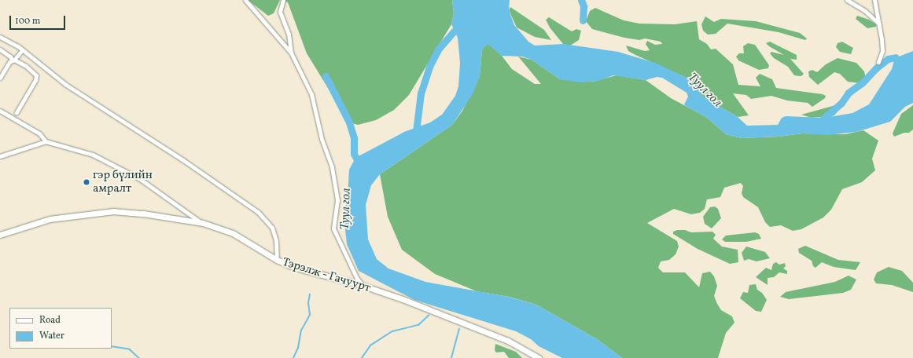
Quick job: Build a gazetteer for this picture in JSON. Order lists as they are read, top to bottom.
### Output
{
  "streets": {
    "main road": ["Тэрэлж - Гачуурт"]
  },
  "water": ["Туул гол"],
  "places": ["гэр бүлийн амралт"],
  "legend": ["Road", "Water"],
  "scale_bar": "100 m"
}
